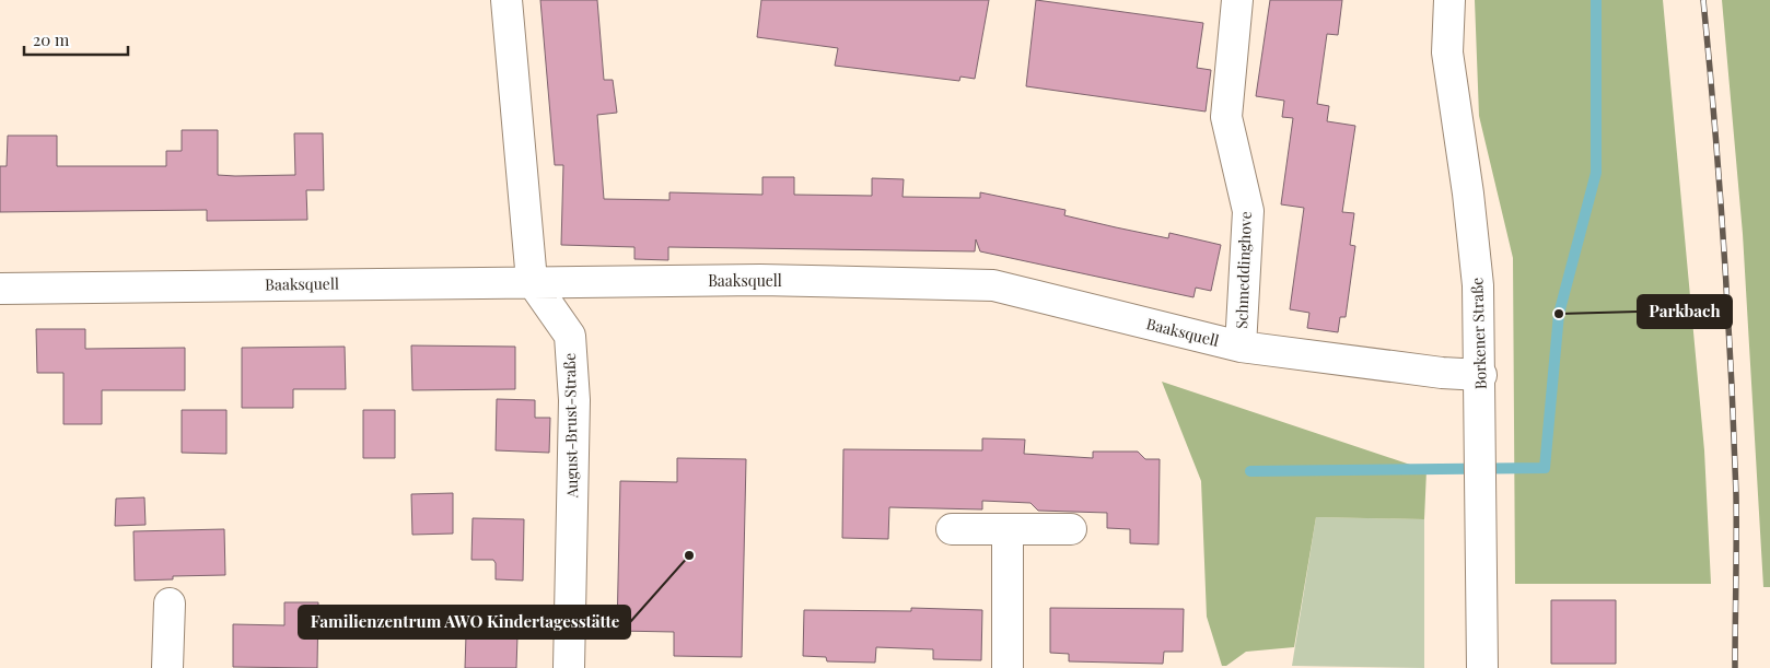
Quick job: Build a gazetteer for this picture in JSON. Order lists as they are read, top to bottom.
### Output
{
  "streets": {
    "street": [
      "Schmeddinghove",
      "Baaksquell",
      "Borkener Straße",
      "August-Brust-Straße"
    ]
  },
  "crossings": [
    ["Schmeddinghove", "Baaksquell"],
    ["Baaksquell", "Borkener Straße"],
    ["Baaksquell", "August-Brust-Straße"]
  ],
  "places": ["Parkbach", "Familienzentrum AWO Kindertagesstätte"],
  "scale_bar": "20 m"
}
